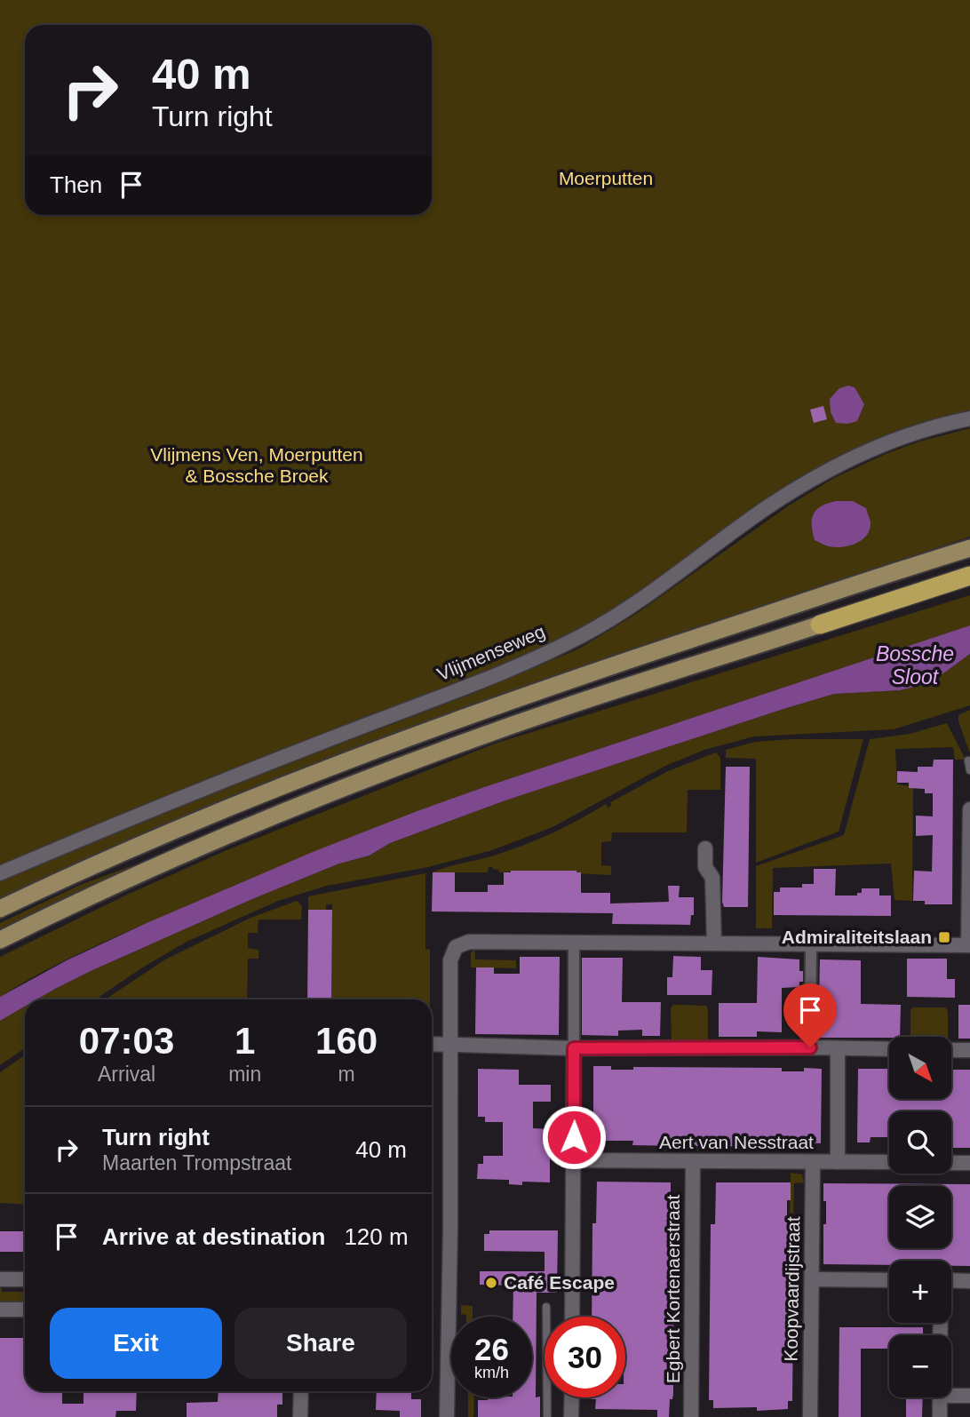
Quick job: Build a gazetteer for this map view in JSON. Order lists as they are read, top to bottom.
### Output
{
  "streets": {
    "street": [
      "Vlijmenseweg",
      "Aert van Nesstraat",
      "Egbert Kortenaerstraat",
      "Koopvaardijstraat"
    ]
  },
  "crossings": [
    ["Aert van Nesstraat", "Egbert Kortenaerstraat"],
    ["Aert van Nesstraat", "Koopvaardijstraat"]
  ],
  "water": ["Bossche Sloot"],
  "parks": ["Moerputten", "Vlijmens Ven, Moerputten & Bossche Broek"],
  "places": {
    "transit": ["Admiraliteitslaan"],
    "other": ["Café Escape"]
  },
  "north": "bottom right",
  "page": {
    "turn": ["40 m", "Turn right"],
    "then": "Then",
    "eta": [
      "07:03",
      "Arrival",
      "1",
      "min",
      "160",
      "m"
    ],
    "map_buttons": ["+", "−"],
    "list": [
      {
        "name": "Turn right",
        "note": "Maarten Trompstraat",
        "value": "40 m"
      },
      {
        "name": "Arrive at destination",
        "value": "120 m"
      }
    ],
    "buttons": ["Exit", "Share"],
    "speed": "26 km/h",
    "limit": "30"
  }
}
